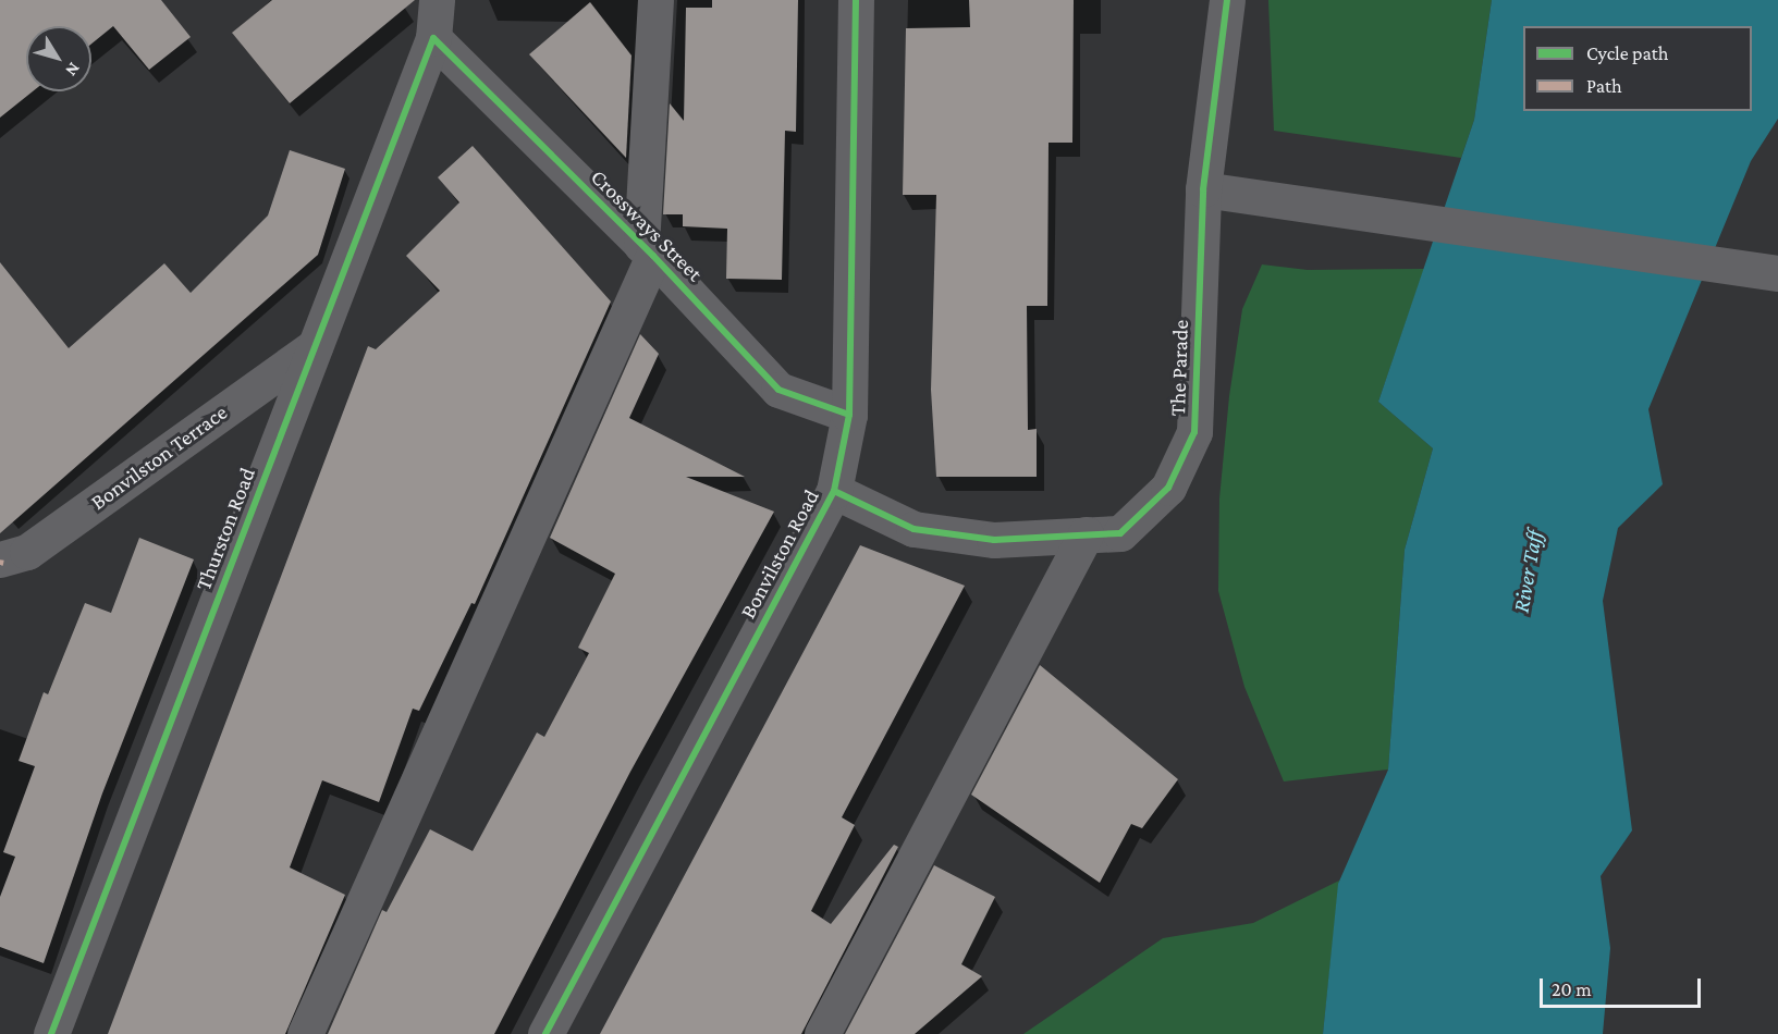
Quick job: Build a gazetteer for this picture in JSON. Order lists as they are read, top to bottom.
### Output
{
  "streets": {
    "street": [
      "Crossways Street",
      "The Parade",
      "Bonvilston Terrace",
      "Thurston Road",
      "Bonvilston Road"
    ]
  },
  "crossings": [
    ["Crossways Street", "Thurston Road"],
    ["Crossways Street", "Bonvilston Road"],
    ["The Parade", "Bonvilston Road"],
    ["Bonvilston Terrace", "Thurston Road"]
  ],
  "water": ["River Taff"],
  "legend": ["Cycle path", "Path"],
  "scale_bar": "20 m",
  "north": "bottom right"
}
